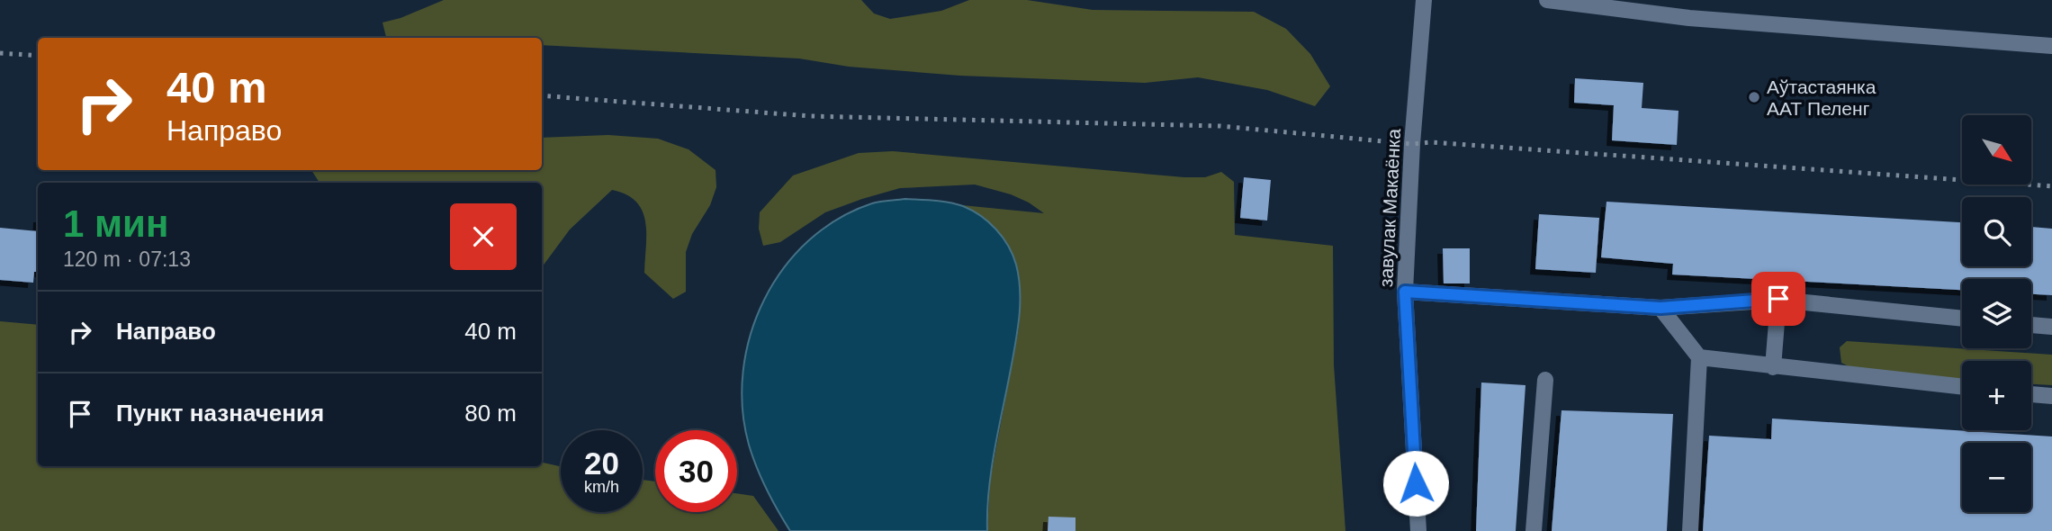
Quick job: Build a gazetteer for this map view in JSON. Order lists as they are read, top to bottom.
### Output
{
  "streets": {
    "street": ["завулак Макаёнка"]
  },
  "places": ["Аўтастаянка ААТ Пеленг"],
  "north": "bottom right",
  "page": {
    "turn": ["40 m", "Направо"],
    "map_buttons": ["+", "−"],
    "heading": ["1 мин", "120 m · 07:13"],
    "list": [
      {
        "name": "Направо",
        "value": "40 m"
      },
      {
        "name": "Пункт назначения",
        "value": "80 m"
      }
    ],
    "speed": "20 km/h",
    "limit": "30"
  }
}
